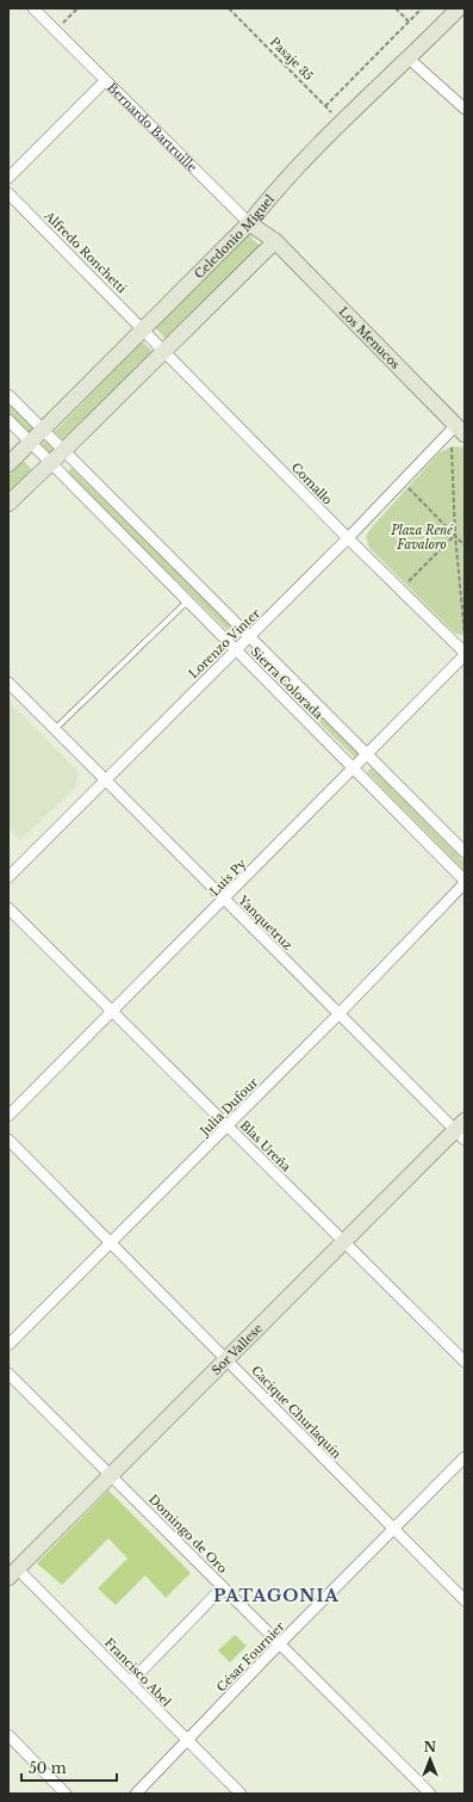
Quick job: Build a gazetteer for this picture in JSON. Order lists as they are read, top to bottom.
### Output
{
  "streets": {
    "street": [
      "Bernardo Bartruille",
      "Celedonio Miguel",
      "Alfredo Ronchetti",
      "Los Menucos",
      "Comallo",
      "Lorenzo Vinter",
      "Sierra Colorada",
      "Luis Py",
      "Yanquetruz",
      "Julia Dufour",
      "Blas Ureña",
      "Sor Vallese",
      "Cacique Churlaquín",
      "Domingo de Oro",
      "César Fournier",
      "Francisco Abel"
    ],
    "path": ["Pasaje 35"]
  },
  "crossings": [
    ["Pasaje 35", "Celedonio Miguel"],
    ["Bernardo Bartruille", "Celedonio Miguel"],
    ["Bernardo Bartruille", "Los Menucos"],
    ["Celedonio Miguel", "Alfredo Ronchetti"],
    ["Celedonio Miguel", "Comallo"],
    ["Celedonio Miguel", "Sierra Colorada"],
    ["Alfredo Ronchetti", "Comallo"],
    ["Los Menucos", "Lorenzo Vinter"],
    ["Comallo", "Lorenzo Vinter"],
    ["Comallo", "Luis Py"],
    ["Lorenzo Vinter", "Sierra Colorada"],
    ["Lorenzo Vinter", "Yanquetruz"],
    ["Sierra Colorada", "Luis Py"],
    ["Sierra Colorada", "Julia Dufour"],
    ["Luis Py", "Yanquetruz"],
    ["Luis Py", "Blas Ureña"],
    ["Yanquetruz", "Julia Dufour"],
    ["Yanquetruz", "Sor Vallese"],
    ["Julia Dufour", "Blas Ureña"],
    ["Julia Dufour", "Cacique Churlaquín"],
    ["Blas Ureña", "Sor Vallese"],
    ["Sor Vallese", "Cacique Churlaquín"],
    ["Sor Vallese", "Domingo de Oro"],
    ["Sor Vallese", "Francisco Abel"],
    ["Cacique Churlaquín", "César Fournier"],
    ["Domingo de Oro", "César Fournier"],
    ["César Fournier", "Francisco Abel"]
  ],
  "districts": ["PATAGONIA"],
  "parks": ["Plaza René Favaloro"],
  "scale_bar": "50 m",
  "north": "top"
}
